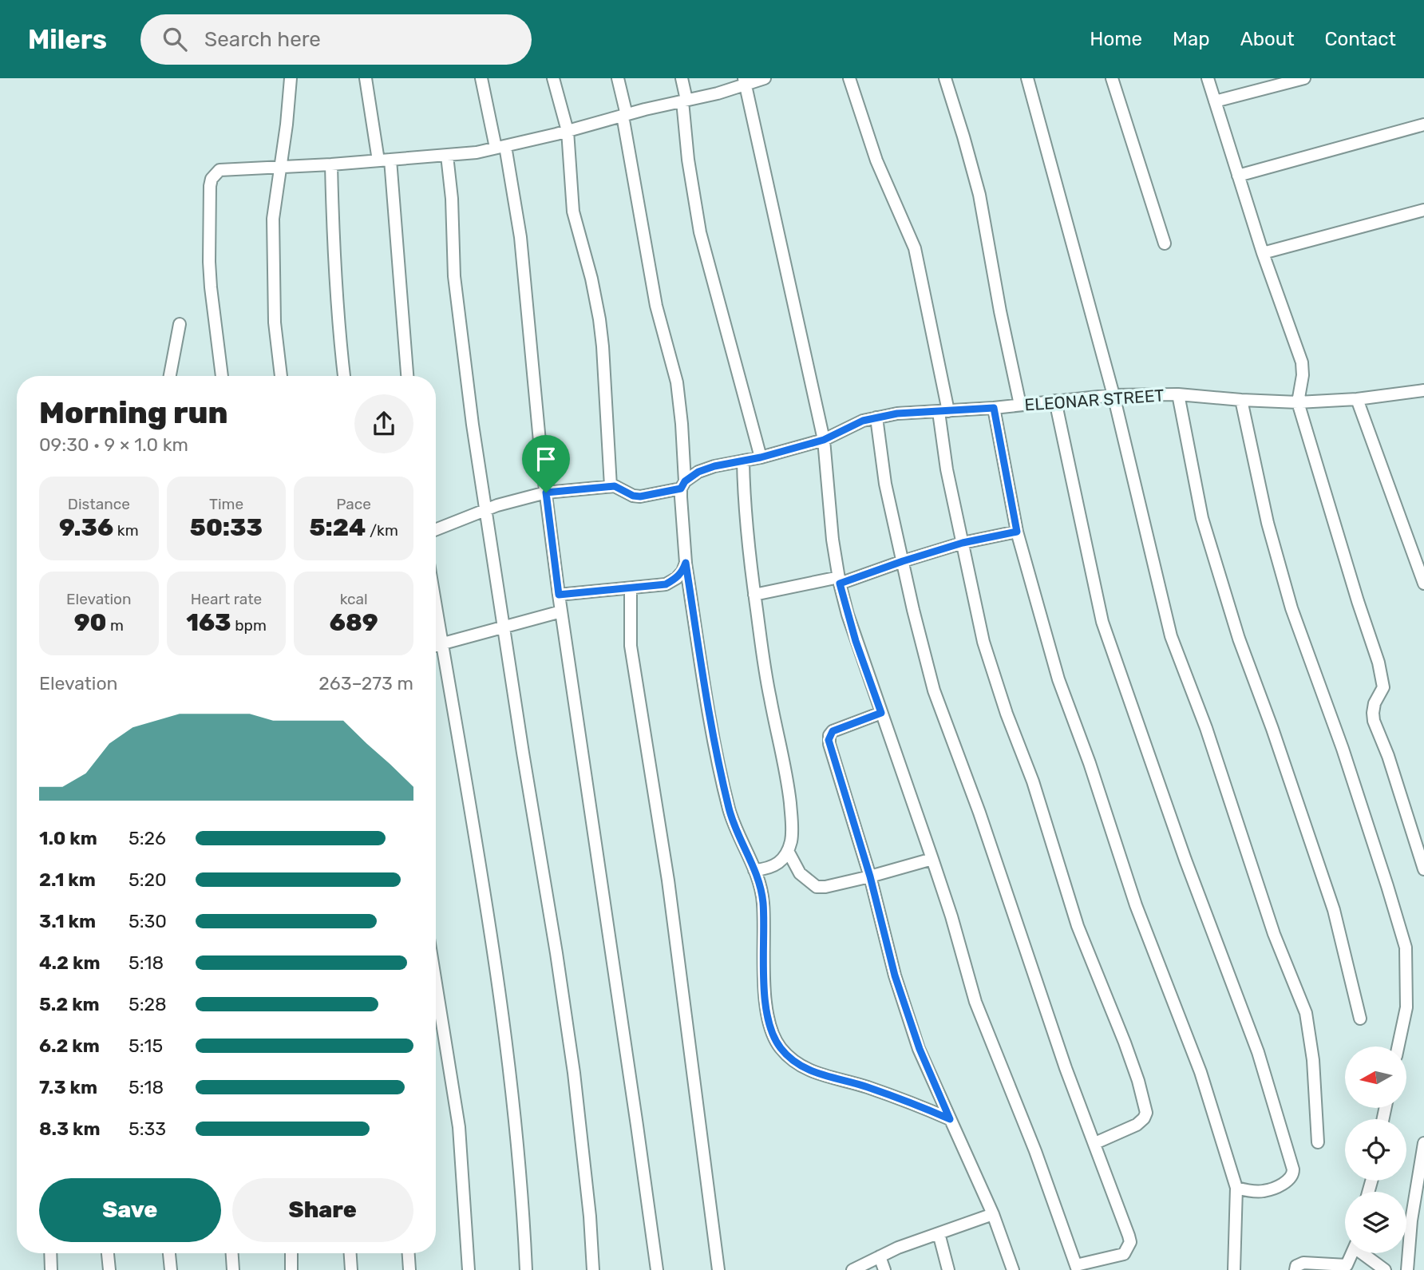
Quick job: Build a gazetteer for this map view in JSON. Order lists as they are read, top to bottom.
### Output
{
  "streets": {
    "street": ["ELEONAR STREET"]
  },
  "north": "left",
  "page": {
    "header": "Milers",
    "search": "Search here",
    "nav": [
      "Home",
      "Map",
      "About",
      "Contact"
    ],
    "heading": ["Morning run", "09:30 · 9 × 1.0 km"],
    "stats": [
      ["Distance", "9.36 km"],
      ["Time", "50:33"],
      ["Pace", "5:24 /km"],
      ["Elevation", "90 m"],
      ["Heart rate", "163 bpm"],
      ["kcal", "689"]
    ],
    "chart": ["Elevation", "263–273 m"],
    "list": [
      {
        "name": "1.0 km",
        "note": "5:26"
      },
      {
        "name": "2.1 km",
        "note": "5:20"
      },
      {
        "name": "3.1 km",
        "note": "5:30"
      },
      {
        "name": "4.2 km",
        "note": "5:18"
      },
      {
        "name": "5.2 km",
        "note": "5:28"
      },
      {
        "name": "6.2 km",
        "note": "5:15"
      },
      {
        "name": "7.3 km",
        "note": "5:18"
      },
      {
        "name": "8.3 km",
        "note": "5:33"
      }
    ],
    "buttons": ["Save", "Share"]
  }
}
